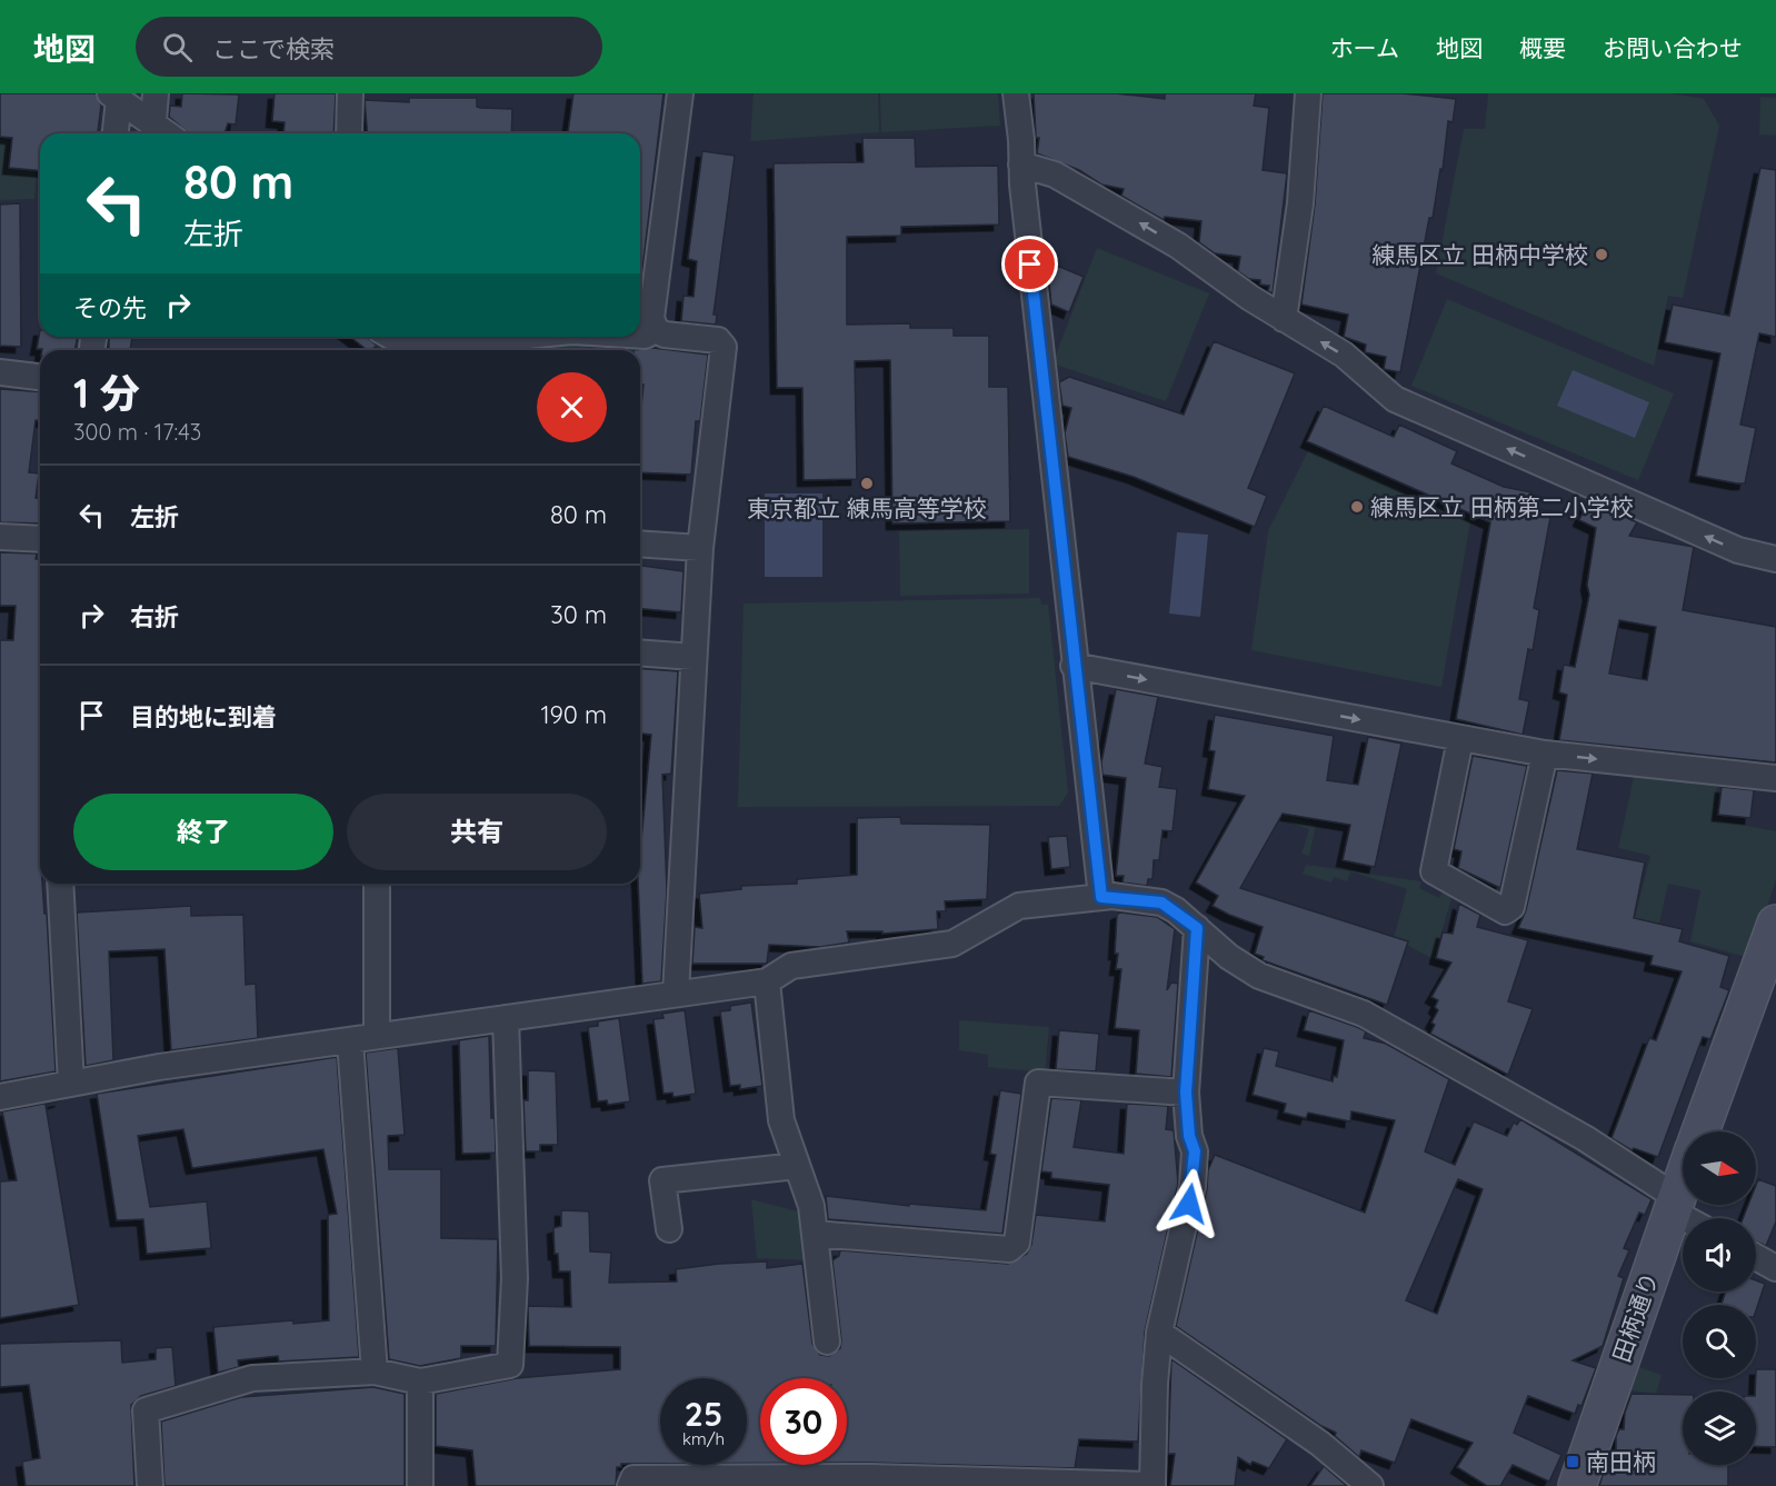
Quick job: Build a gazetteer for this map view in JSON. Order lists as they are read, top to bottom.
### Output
{
  "streets": {
    "street": ["田柄通り"]
  },
  "places": {
    "other": ["練馬区立 田柄中学校", "東京都立 練馬高等学校", "練馬区立 田柄第二小学校"],
    "transit": ["南田柄"]
  },
  "north": "right",
  "page": {
    "header": "地図",
    "search": "ここで検索",
    "nav": [
      "ホーム",
      "地図",
      "概要",
      "お問い合わせ"
    ],
    "turn": ["80 m", "左折"],
    "then": "その先",
    "heading": ["1 分", "300 m · 17:43"],
    "list": [
      {
        "name": "左折",
        "value": "80 m"
      },
      {
        "name": "右折",
        "value": "30 m"
      },
      {
        "name": "目的地に到着",
        "value": "190 m"
      }
    ],
    "buttons": ["終了", "共有"],
    "speed": "25 km/h",
    "limit": "30"
  }
}
